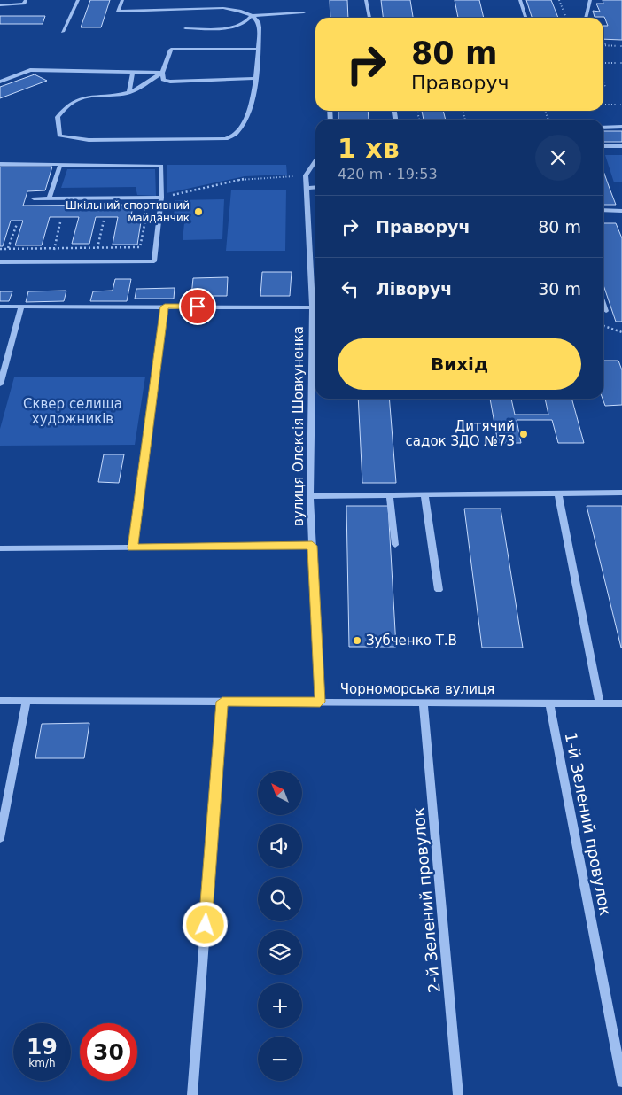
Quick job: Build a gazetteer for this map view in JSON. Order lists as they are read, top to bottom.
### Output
{
  "streets": {
    "street": [
      "вулиця Олексія Шовкуненка",
      "Чорноморська вулиця",
      "1-й Зелений провулок",
      "2-й Зелений провулок"
    ]
  },
  "crossings": [
    ["вулиця Олексія Шовкуненка", "Чорноморська вулиця"],
    ["Чорноморська вулиця", "1-й Зелений провулок"],
    ["Чорноморська вулиця", "2-й Зелений провулок"]
  ],
  "parks": ["Сквер селища художників"],
  "places": ["Шкільний спортивний майданчик", "Дитячий садок ЗДО №73", "Зубченко Т.В"],
  "north": "top left",
  "page": {
    "turn": ["80 m", "Праворуч"],
    "heading": ["1 хв", "420 m · 19:53"],
    "list": [
      {
        "name": "Праворуч",
        "value": "80 m"
      },
      {
        "name": "Ліворуч",
        "value": "30 m"
      }
    ],
    "buttons": "Вихід",
    "map_buttons": ["+", "−"],
    "speed": "19 km/h",
    "limit": "30"
  }
}
